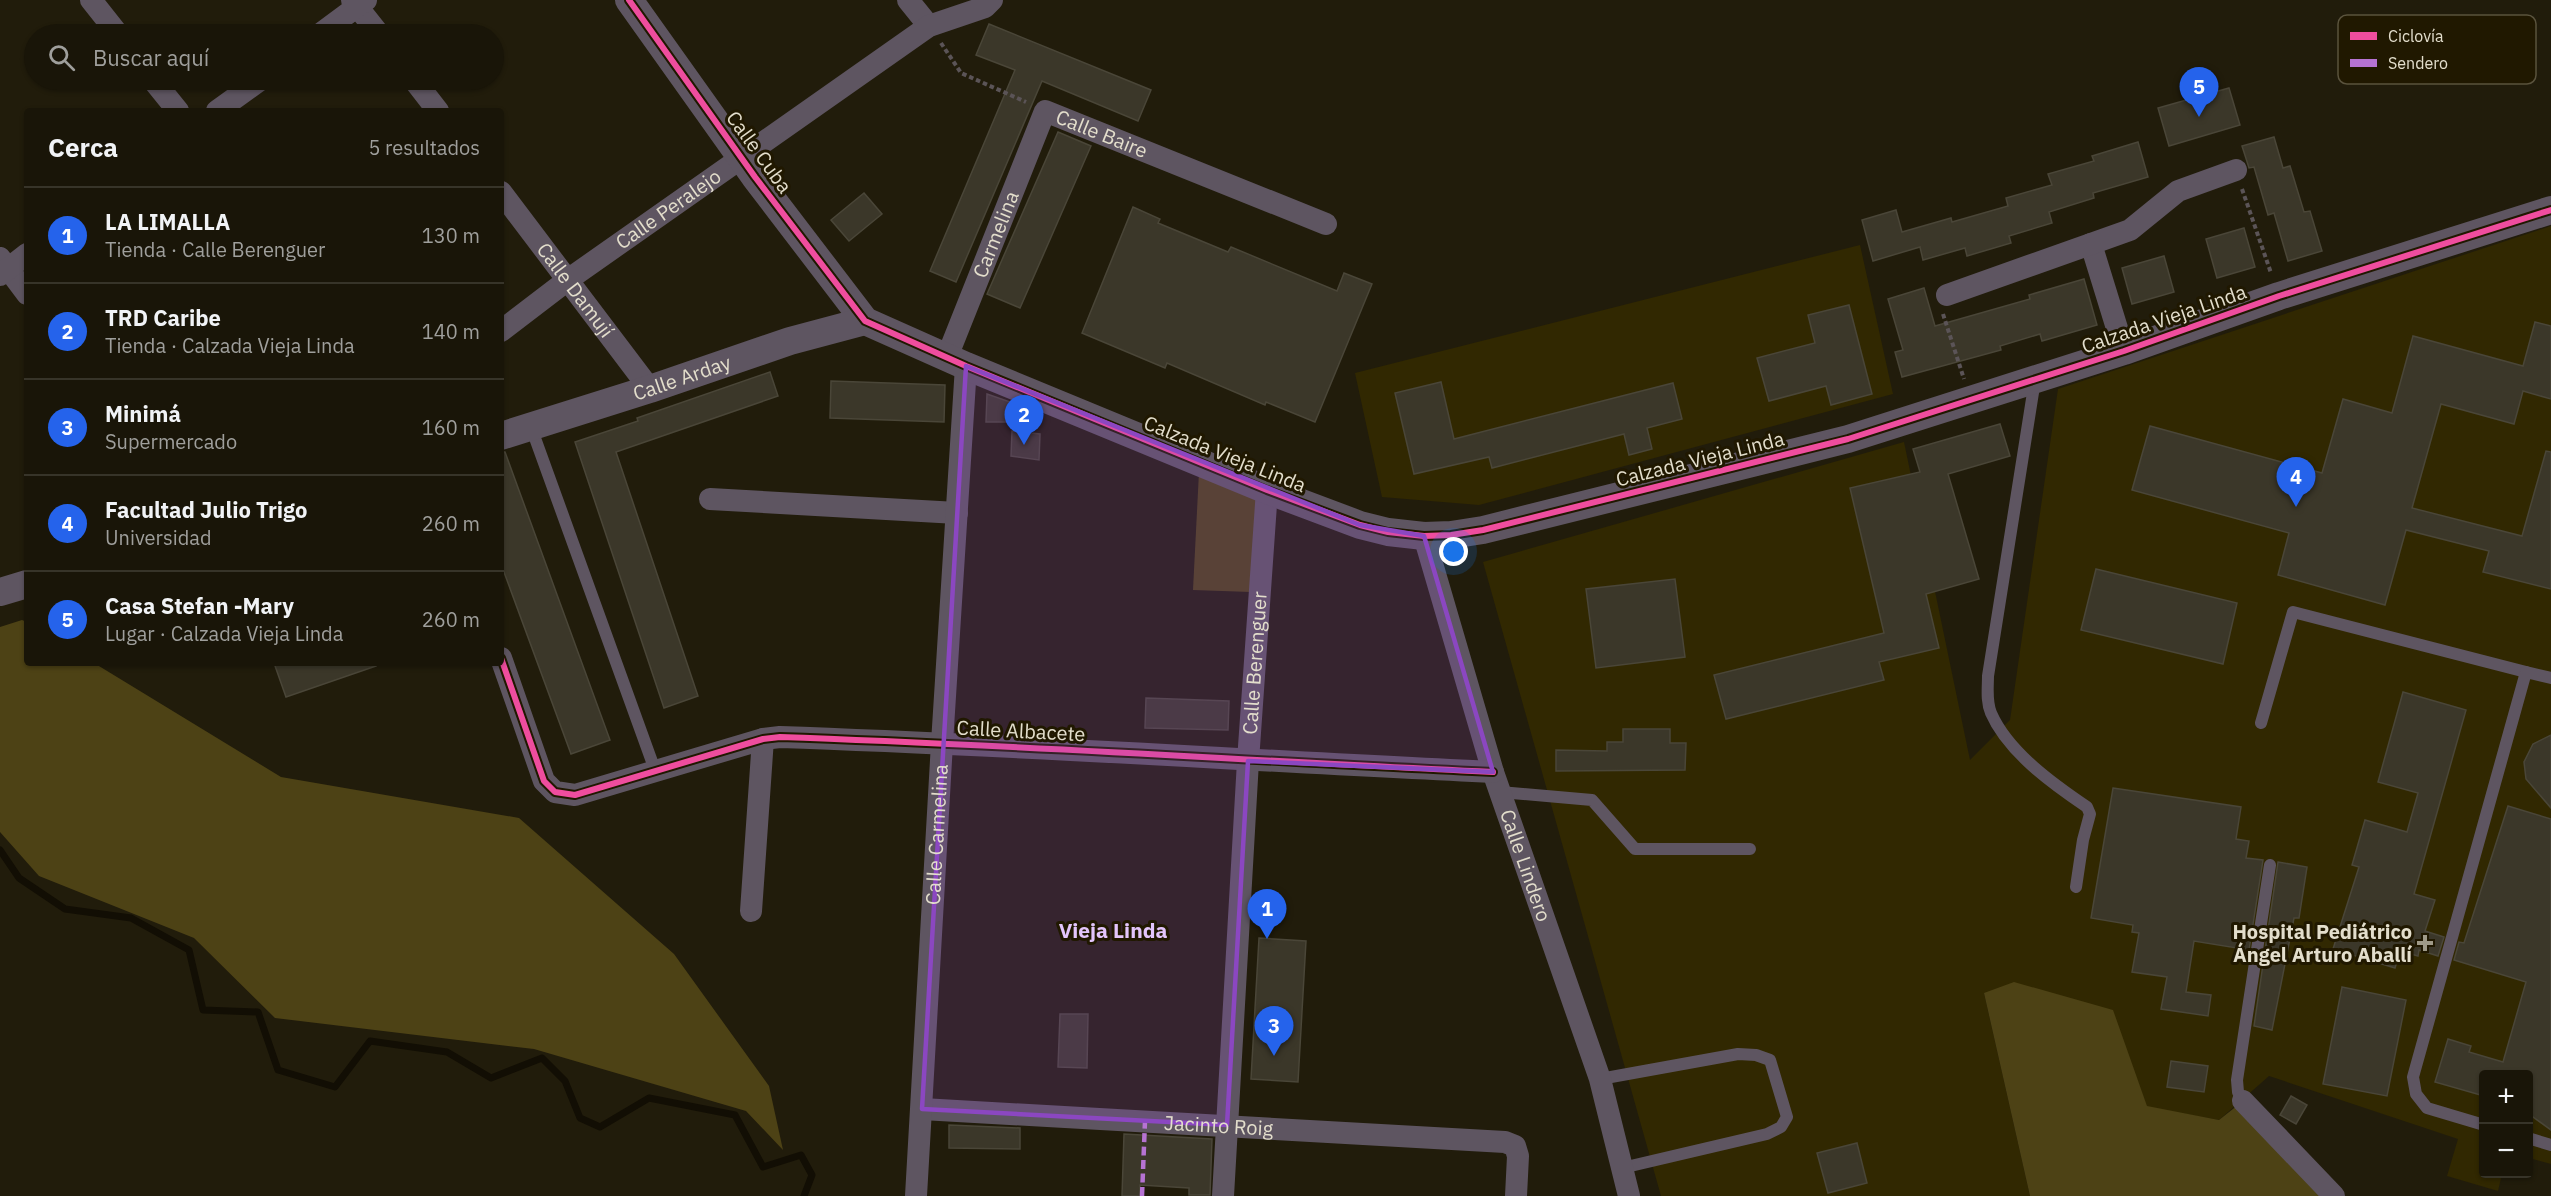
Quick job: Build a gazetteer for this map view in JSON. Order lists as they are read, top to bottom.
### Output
{
  "streets": {
    "street": [
      "Calle Baire",
      "Calle Cuba",
      "Calle Peralejo",
      "Carmelina",
      "Calle Damují",
      "Calzada Vieja Linda",
      "Calle Arday",
      "Calle Berenguer",
      "Calle Albacete",
      "Calle Carmelina",
      "Calle Lindero",
      "Jacinto Roig"
    ]
  },
  "crossings": [
    ["Calle Baire", "Calle Peralejo"],
    ["Calle Baire", "Carmelina"],
    ["Calle Cuba", "Calle Peralejo"],
    ["Calle Cuba", "Calzada Vieja Linda"],
    ["Calle Cuba", "Calle Arday"],
    ["Calle Peralejo", "Calle Damují"],
    ["Carmelina", "Calzada Vieja Linda"],
    ["Carmelina", "Calle Carmelina"],
    ["Calle Damují", "Calle Arday"],
    ["Calzada Vieja Linda", "Calle Arday"],
    ["Calzada Vieja Linda", "Calle Berenguer"],
    ["Calzada Vieja Linda", "Calle Carmelina"],
    ["Calzada Vieja Linda", "Calle Lindero"],
    ["Calle Berenguer", "Calle Albacete"],
    ["Calle Berenguer", "Jacinto Roig"],
    ["Calle Albacete", "Calle Carmelina"],
    ["Calle Albacete", "Calle Lindero"],
    ["Calle Carmelina", "Jacinto Roig"]
  ],
  "districts": ["Vieja Linda"],
  "places": {
    "health": ["Hospital Pediátrico Ángel Arturo Aballí"]
  },
  "legend": ["Ciclovía", "Sendero"],
  "page": {
    "search": "Buscar aquí",
    "pins": [
      "5",
      "2",
      "4",
      "1",
      "3"
    ],
    "heading": ["Cerca", "5 resultados"],
    "list": [
      {
        "mark": "1",
        "name": "LA LIMALLA",
        "note": "Tienda · Calle Berenguer",
        "value": "130 m"
      },
      {
        "mark": "2",
        "name": "TRD Caribe",
        "note": "Tienda · Calzada Vieja Linda",
        "value": "140 m"
      },
      {
        "mark": "3",
        "name": "Minimá",
        "note": "Supermercado",
        "value": "160 m"
      },
      {
        "mark": "4",
        "name": "Facultad Julio Trigo",
        "note": "Universidad",
        "value": "260 m"
      },
      {
        "mark": "5",
        "name": "Casa Stefan -Mary",
        "note": "Lugar · Calzada Vieja Linda",
        "value": "260 m"
      }
    ],
    "map_buttons": ["+", "−"]
  }
}
